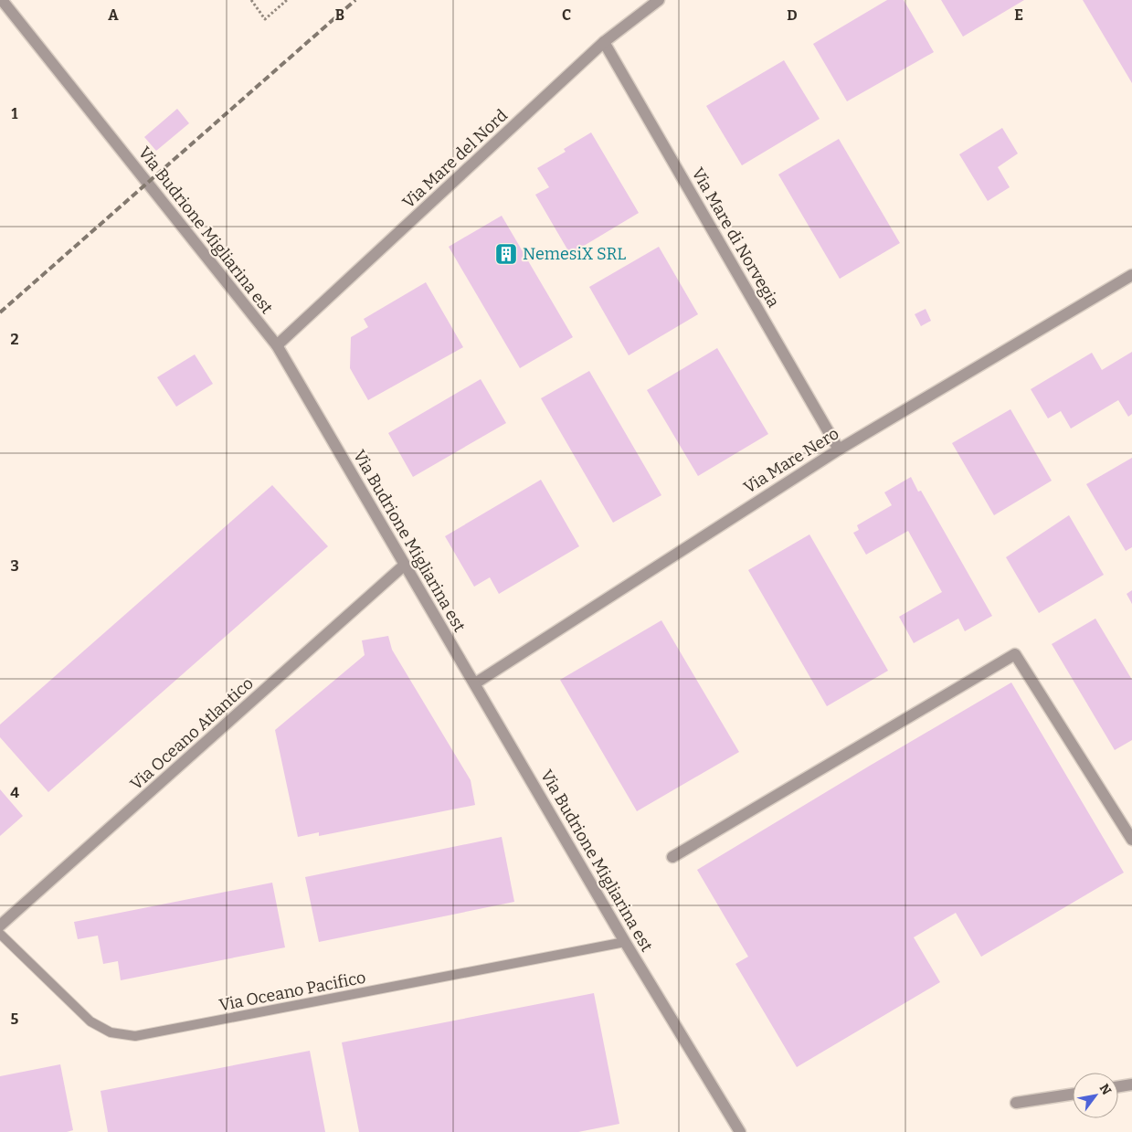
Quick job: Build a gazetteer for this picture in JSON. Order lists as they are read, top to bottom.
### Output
{
  "streets": {
    "street": [
      "Via Mare del Nord",
      "Via Budrione Migliarina est",
      "Via Mare di Norvegia",
      "Via Mare Nero",
      "Via Oceano Atlantico"
    ],
    "lane": ["Via Oceano Pacifico"]
  },
  "crossings": [
    ["Via Mare del Nord", "Via Budrione Migliarina est"],
    ["Via Mare del Nord", "Via Mare di Norvegia"],
    ["Via Budrione Migliarina est", "Via Mare Nero"],
    ["Via Budrione Migliarina est", "Via Oceano Atlantico"],
    ["Via Budrione Migliarina est", "Via Oceano Pacifico"],
    ["Via Mare di Norvegia", "Via Mare Nero"]
  ],
  "places": {
    "building": ["NemesiX SRL"]
  },
  "north": "top right",
  "grid": {
    "columns": [
      "A",
      "B",
      "C",
      "D",
      "E"
    ],
    "rows": [
      "1",
      "2",
      "3",
      "4",
      "5"
    ]
  }
}
